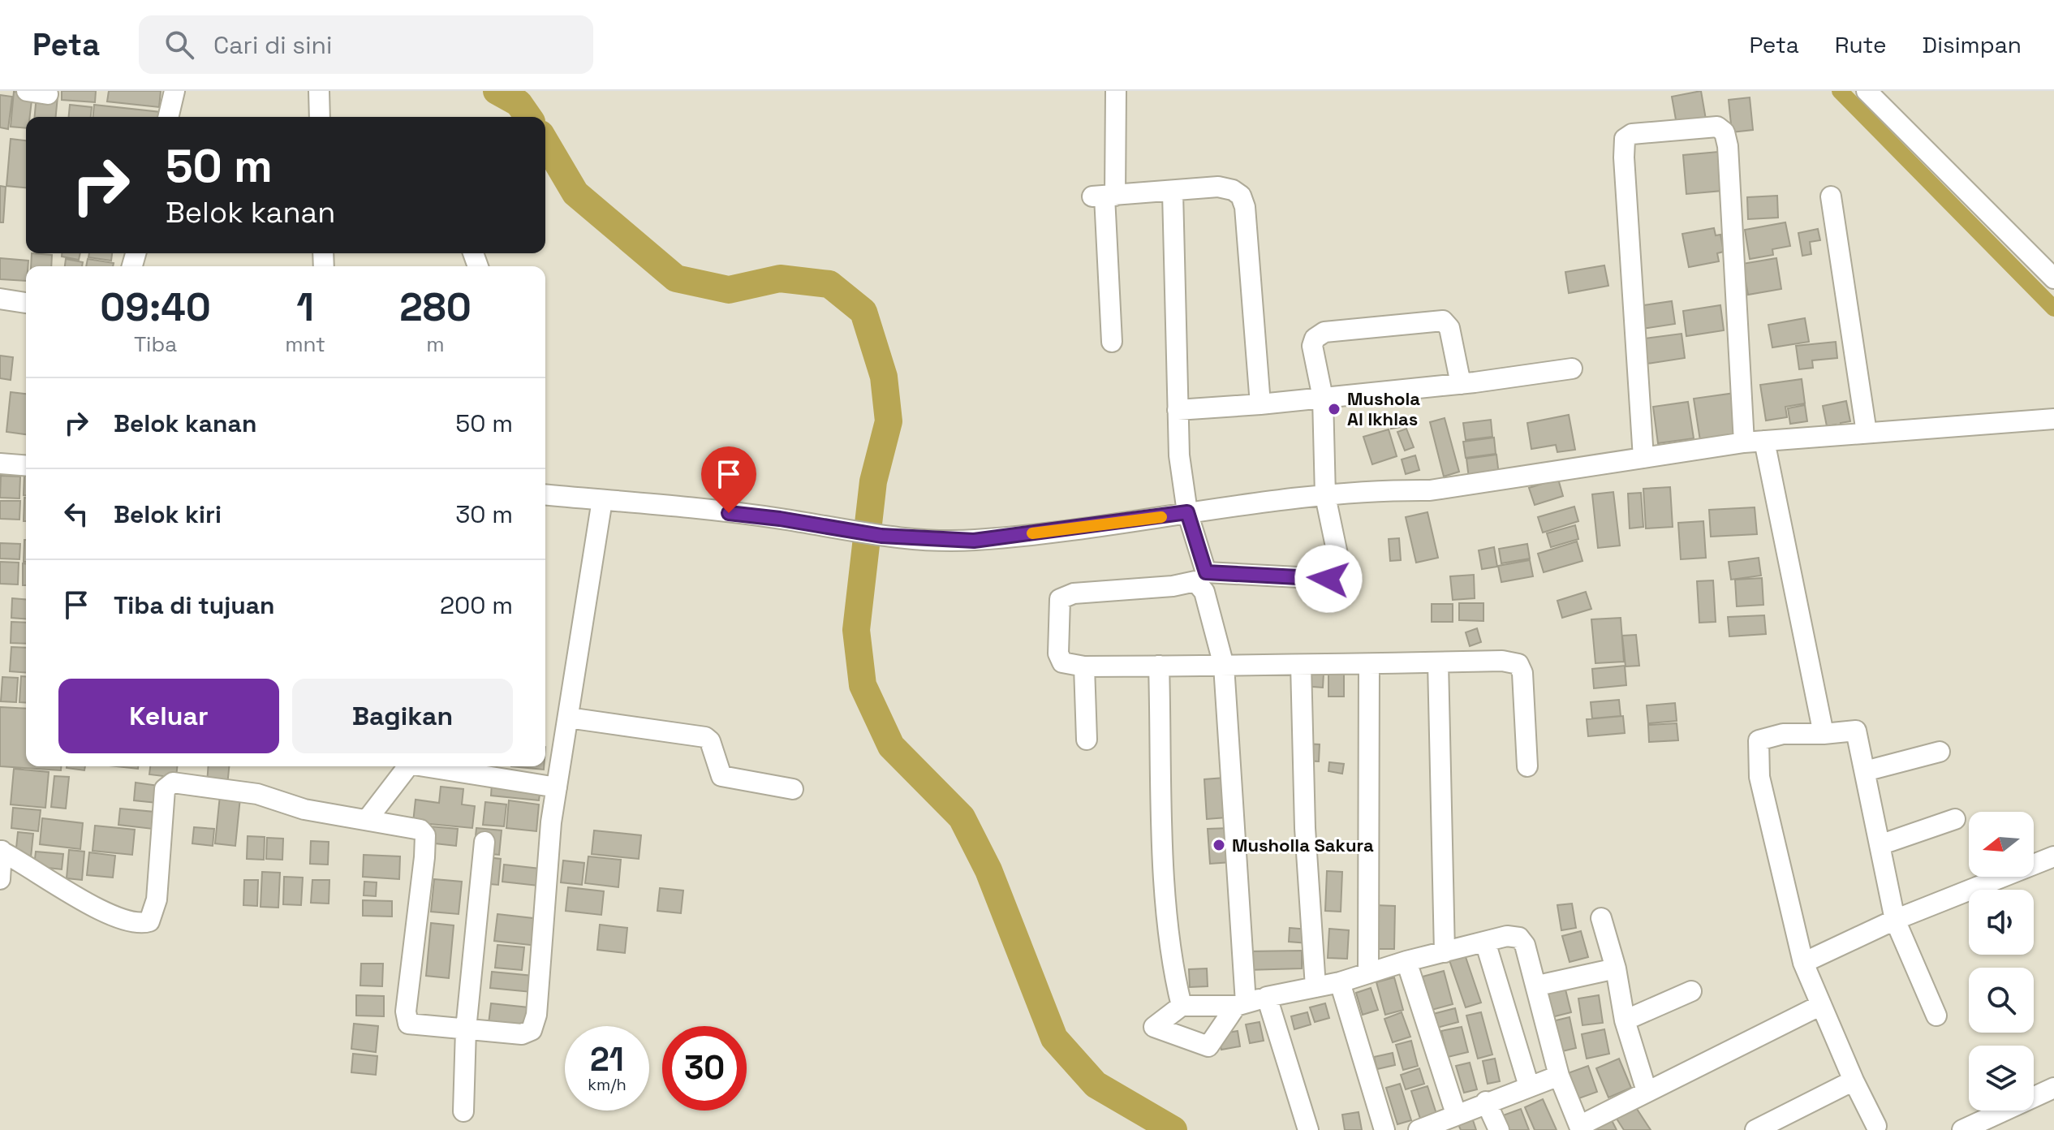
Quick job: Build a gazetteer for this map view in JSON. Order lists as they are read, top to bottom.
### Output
{
  "places": ["Mushola Al Ikhlas", "Musholla Sakura"],
  "north": "left",
  "page": {
    "header": "Peta",
    "search": "Cari di sini",
    "nav": ["Peta", "Rute", "Disimpan"],
    "turn": ["50 m", "Belok kanan"],
    "eta": [
      "09:40",
      "Tiba",
      "1",
      "mnt",
      "280",
      "m"
    ],
    "list": [
      {
        "name": "Belok kanan",
        "value": "50 m"
      },
      {
        "name": "Belok kiri",
        "value": "30 m"
      },
      {
        "name": "Tiba di tujuan",
        "value": "200 m"
      }
    ],
    "buttons": ["Keluar", "Bagikan"],
    "speed": "21 km/h",
    "limit": "30"
  }
}
